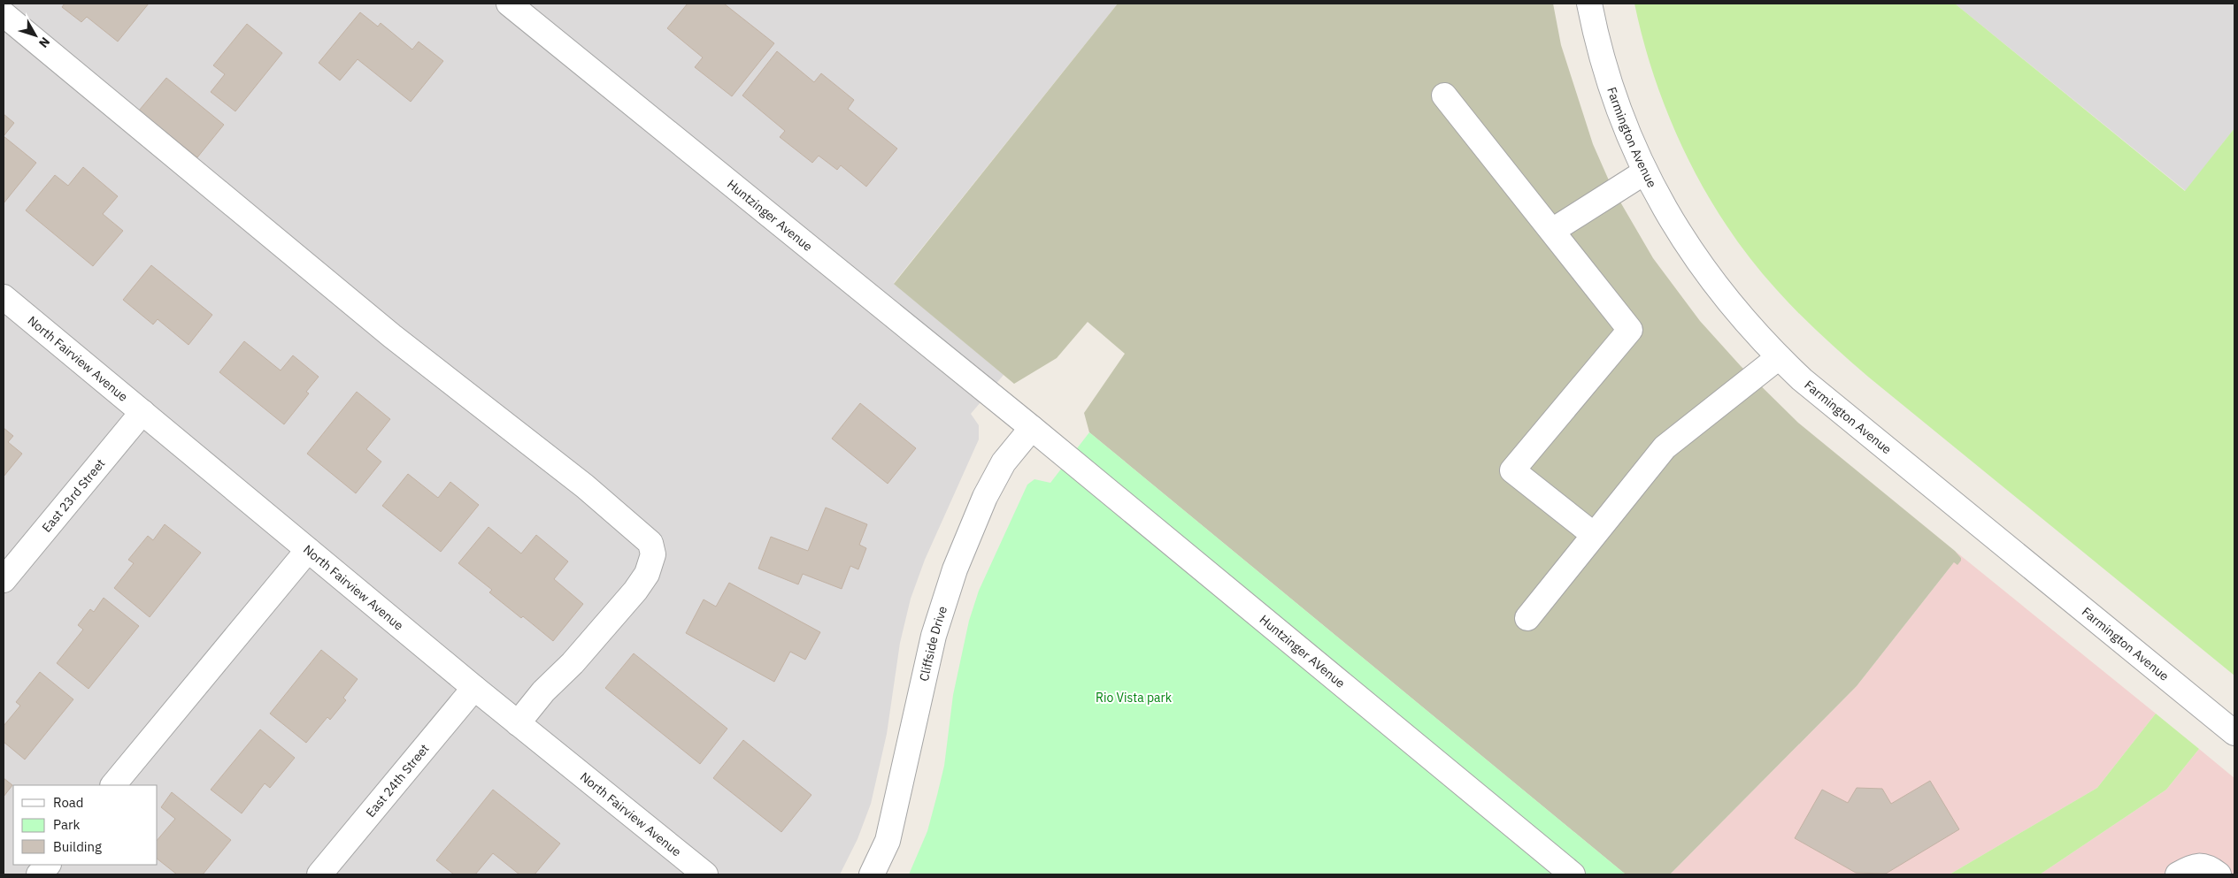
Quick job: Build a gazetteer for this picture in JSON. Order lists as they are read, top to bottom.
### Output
{
  "streets": {
    "street": [
      "Farmington Avenue",
      "Huntzinger Avenue",
      "North Fairview Avenue",
      "East 23rd Street",
      "Cliffside Drive",
      "Huntzinger AVenue",
      "East 24th Street"
    ]
  },
  "crossings": [
    ["Huntzinger Avenue", "Cliffside Drive"],
    ["Huntzinger Avenue", "Huntzinger AVenue"],
    ["North Fairview Avenue", "East 23rd Street"],
    ["North Fairview Avenue", "East 24th Street"],
    ["Cliffside Drive", "Huntzinger AVenue"]
  ],
  "parks": ["Rio Vista park"],
  "legend": ["Road", "Park", "Building"],
  "north": "bottom right"
}
